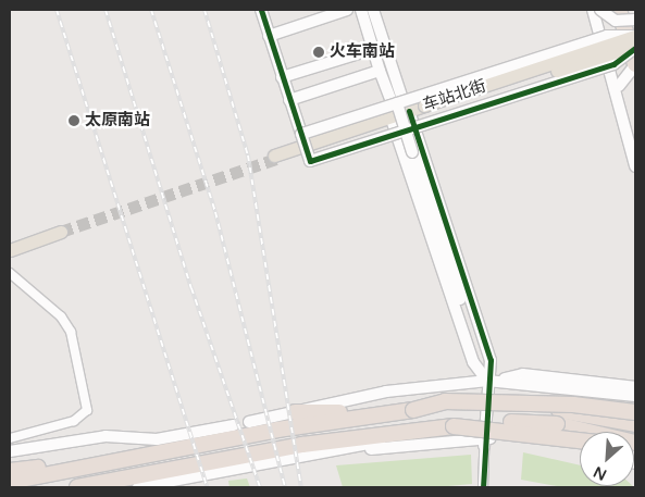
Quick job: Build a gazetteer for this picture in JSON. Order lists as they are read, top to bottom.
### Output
{
  "streets": {
    "main road": ["车站北街"]
  },
  "places": ["火车南站", "太原南站"],
  "north": "bottom left"
}
